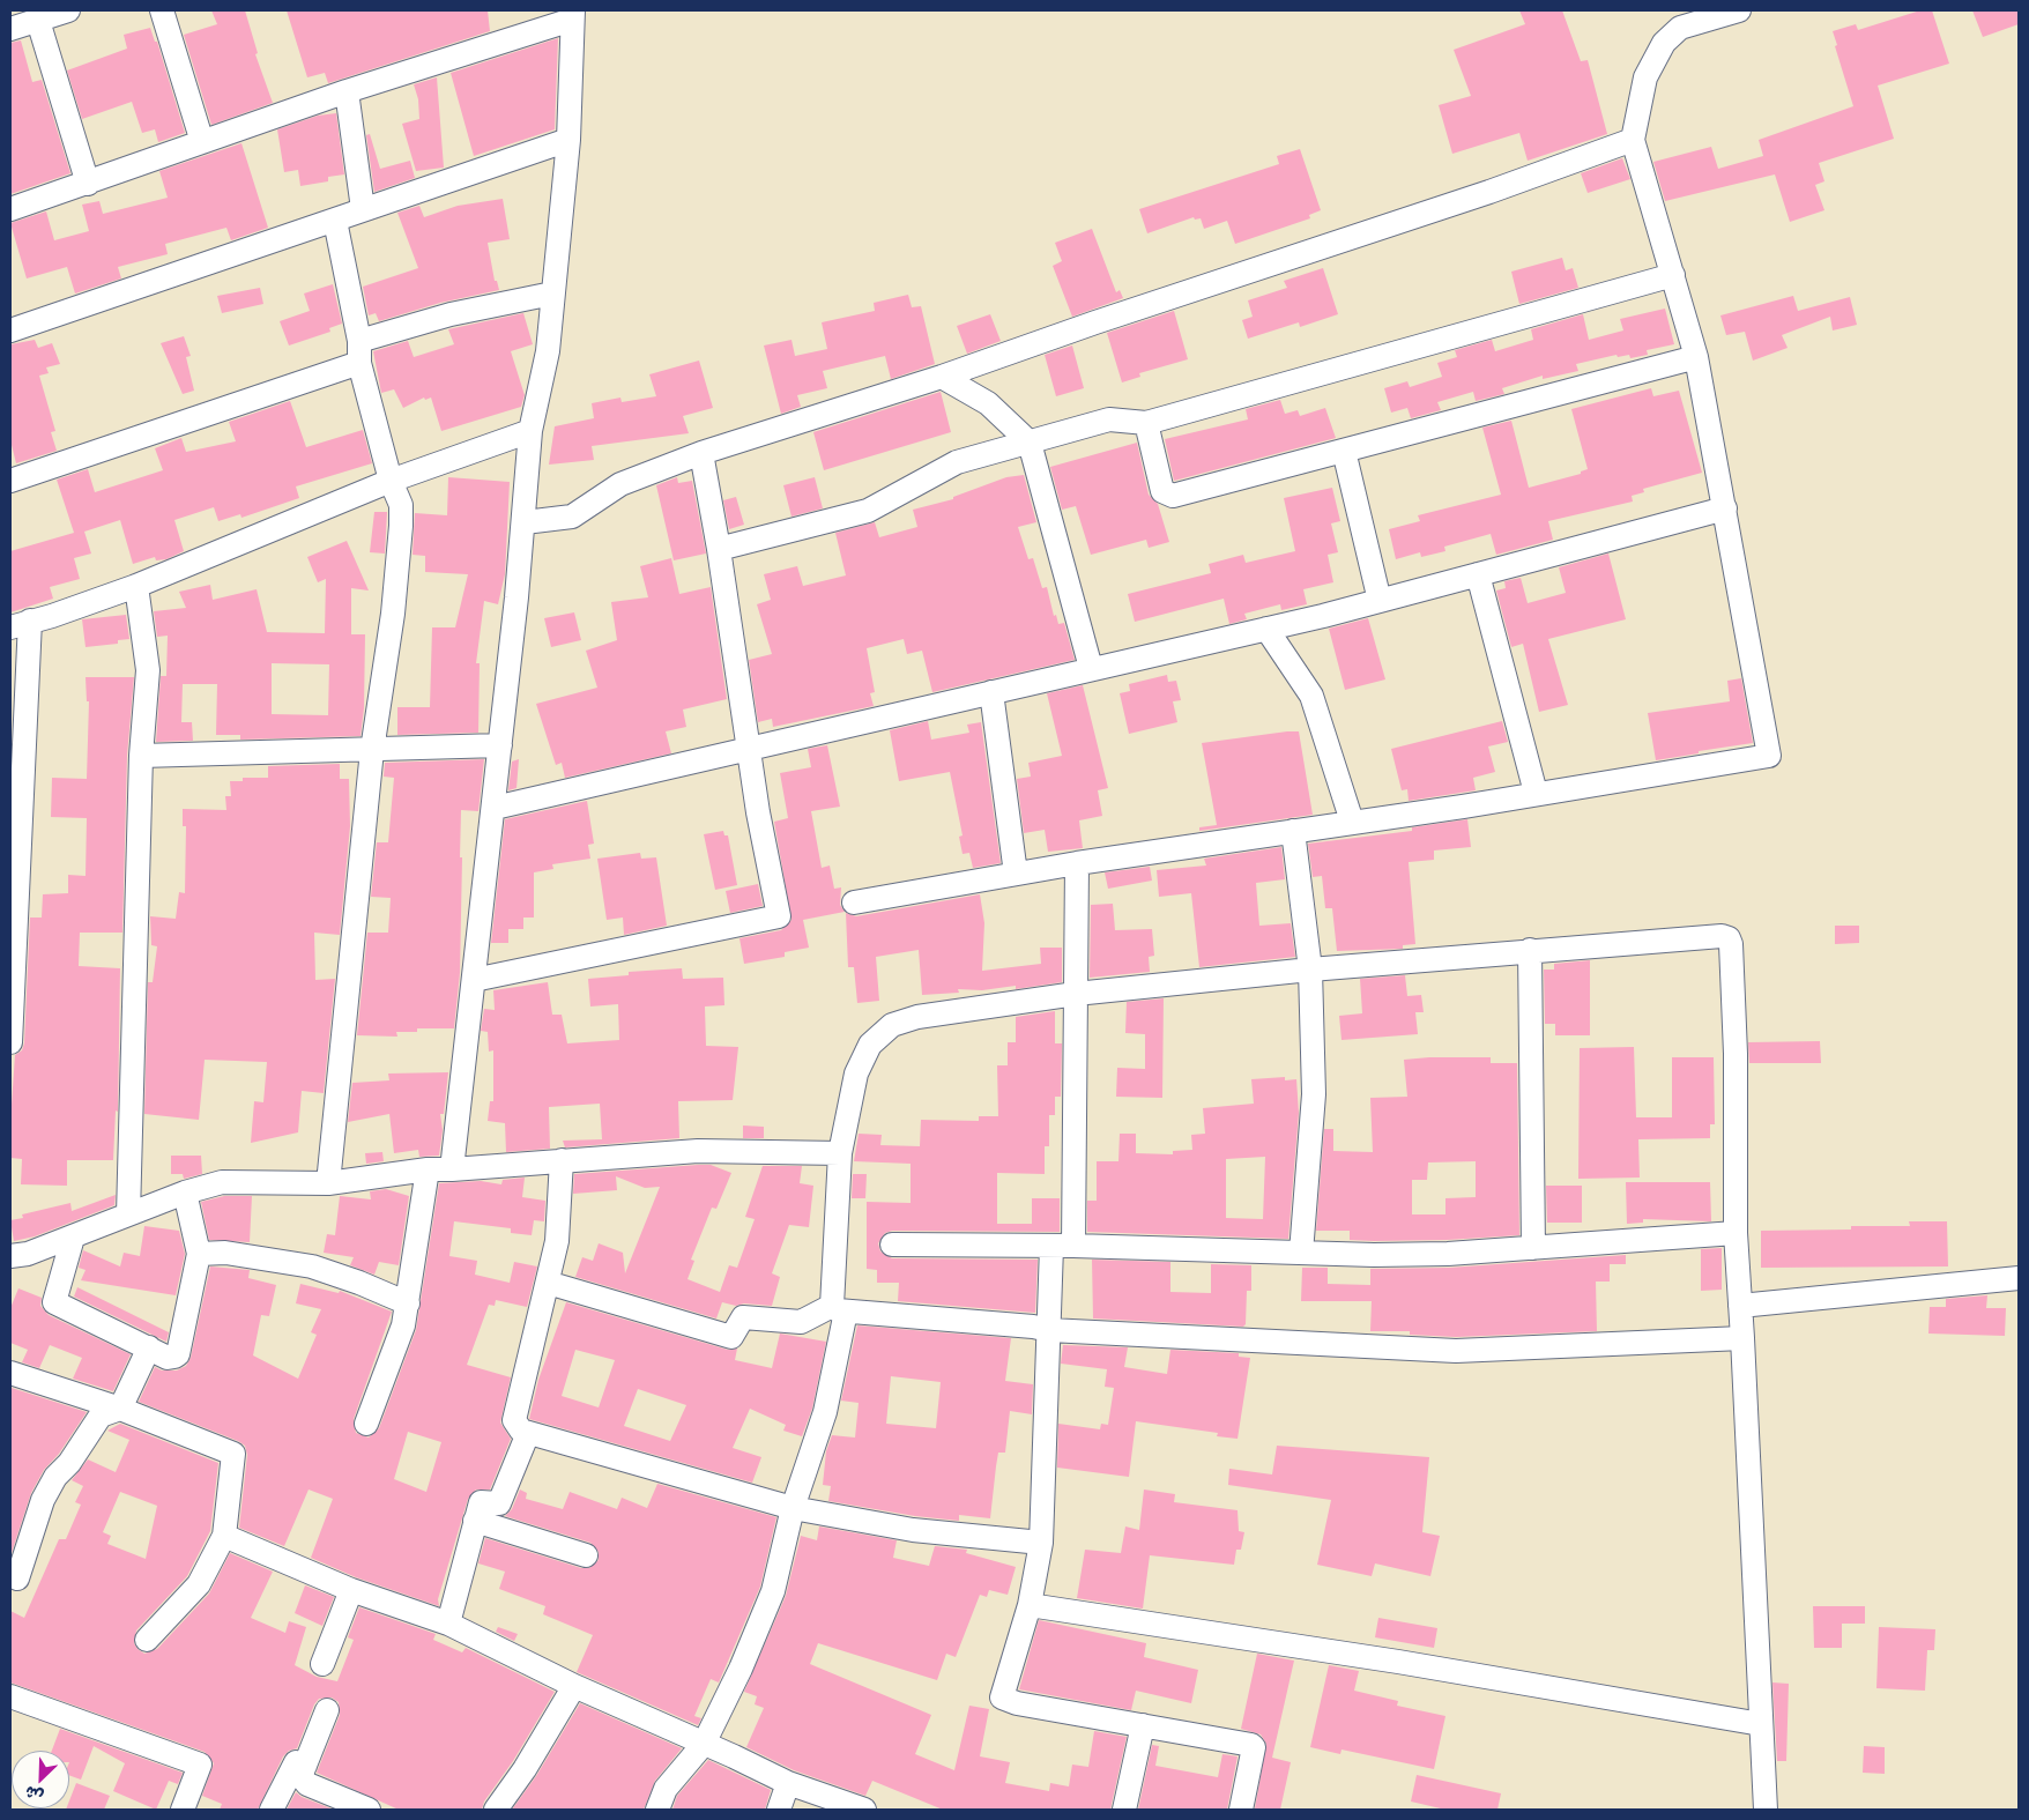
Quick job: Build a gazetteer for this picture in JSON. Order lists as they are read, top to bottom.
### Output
{
  "north": "bottom left"
}
